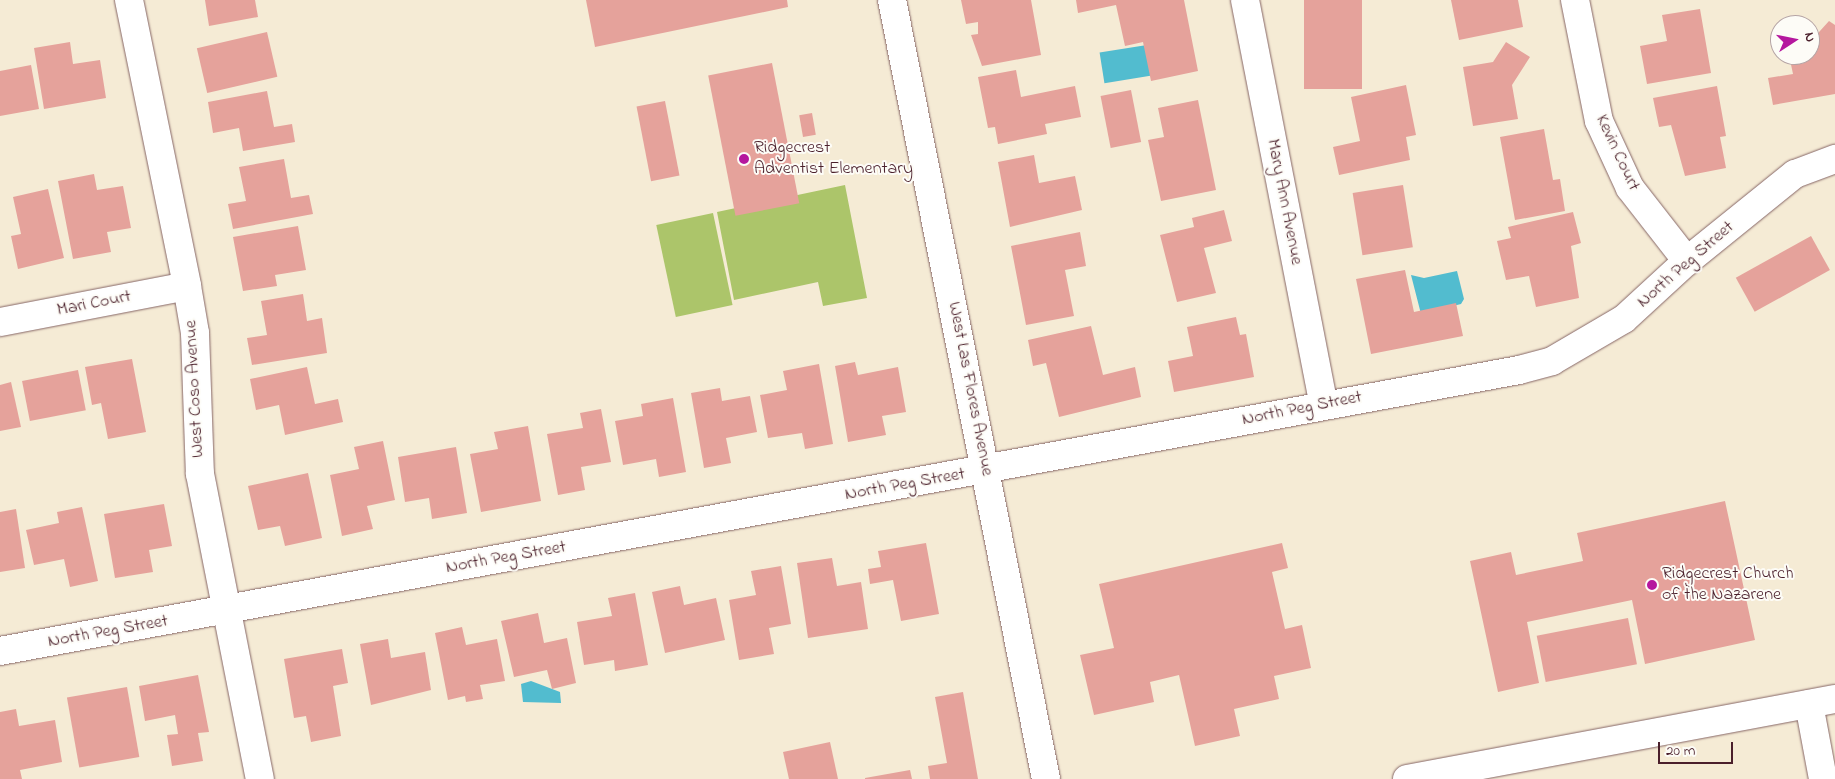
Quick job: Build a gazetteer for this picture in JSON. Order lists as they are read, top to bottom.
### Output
{
  "streets": {
    "street": [
      "Kevin Court",
      "Mary Ann Avenue",
      "North Peg Street",
      "Mari Court",
      "West Coso Avenue",
      "West Las Flores Avenue"
    ]
  },
  "crossings": [
    ["Kevin Court", "North Peg Street"],
    ["Mary Ann Avenue", "North Peg Street"],
    ["North Peg Street", "West Coso Avenue"],
    ["North Peg Street", "West Las Flores Avenue"],
    ["Mari Court", "West Coso Avenue"]
  ],
  "places": ["Ridgecrest Adventist Elementary", "Ridgecrest Church of the Nazarene"],
  "scale_bar": "20 m",
  "north": "right"
}
